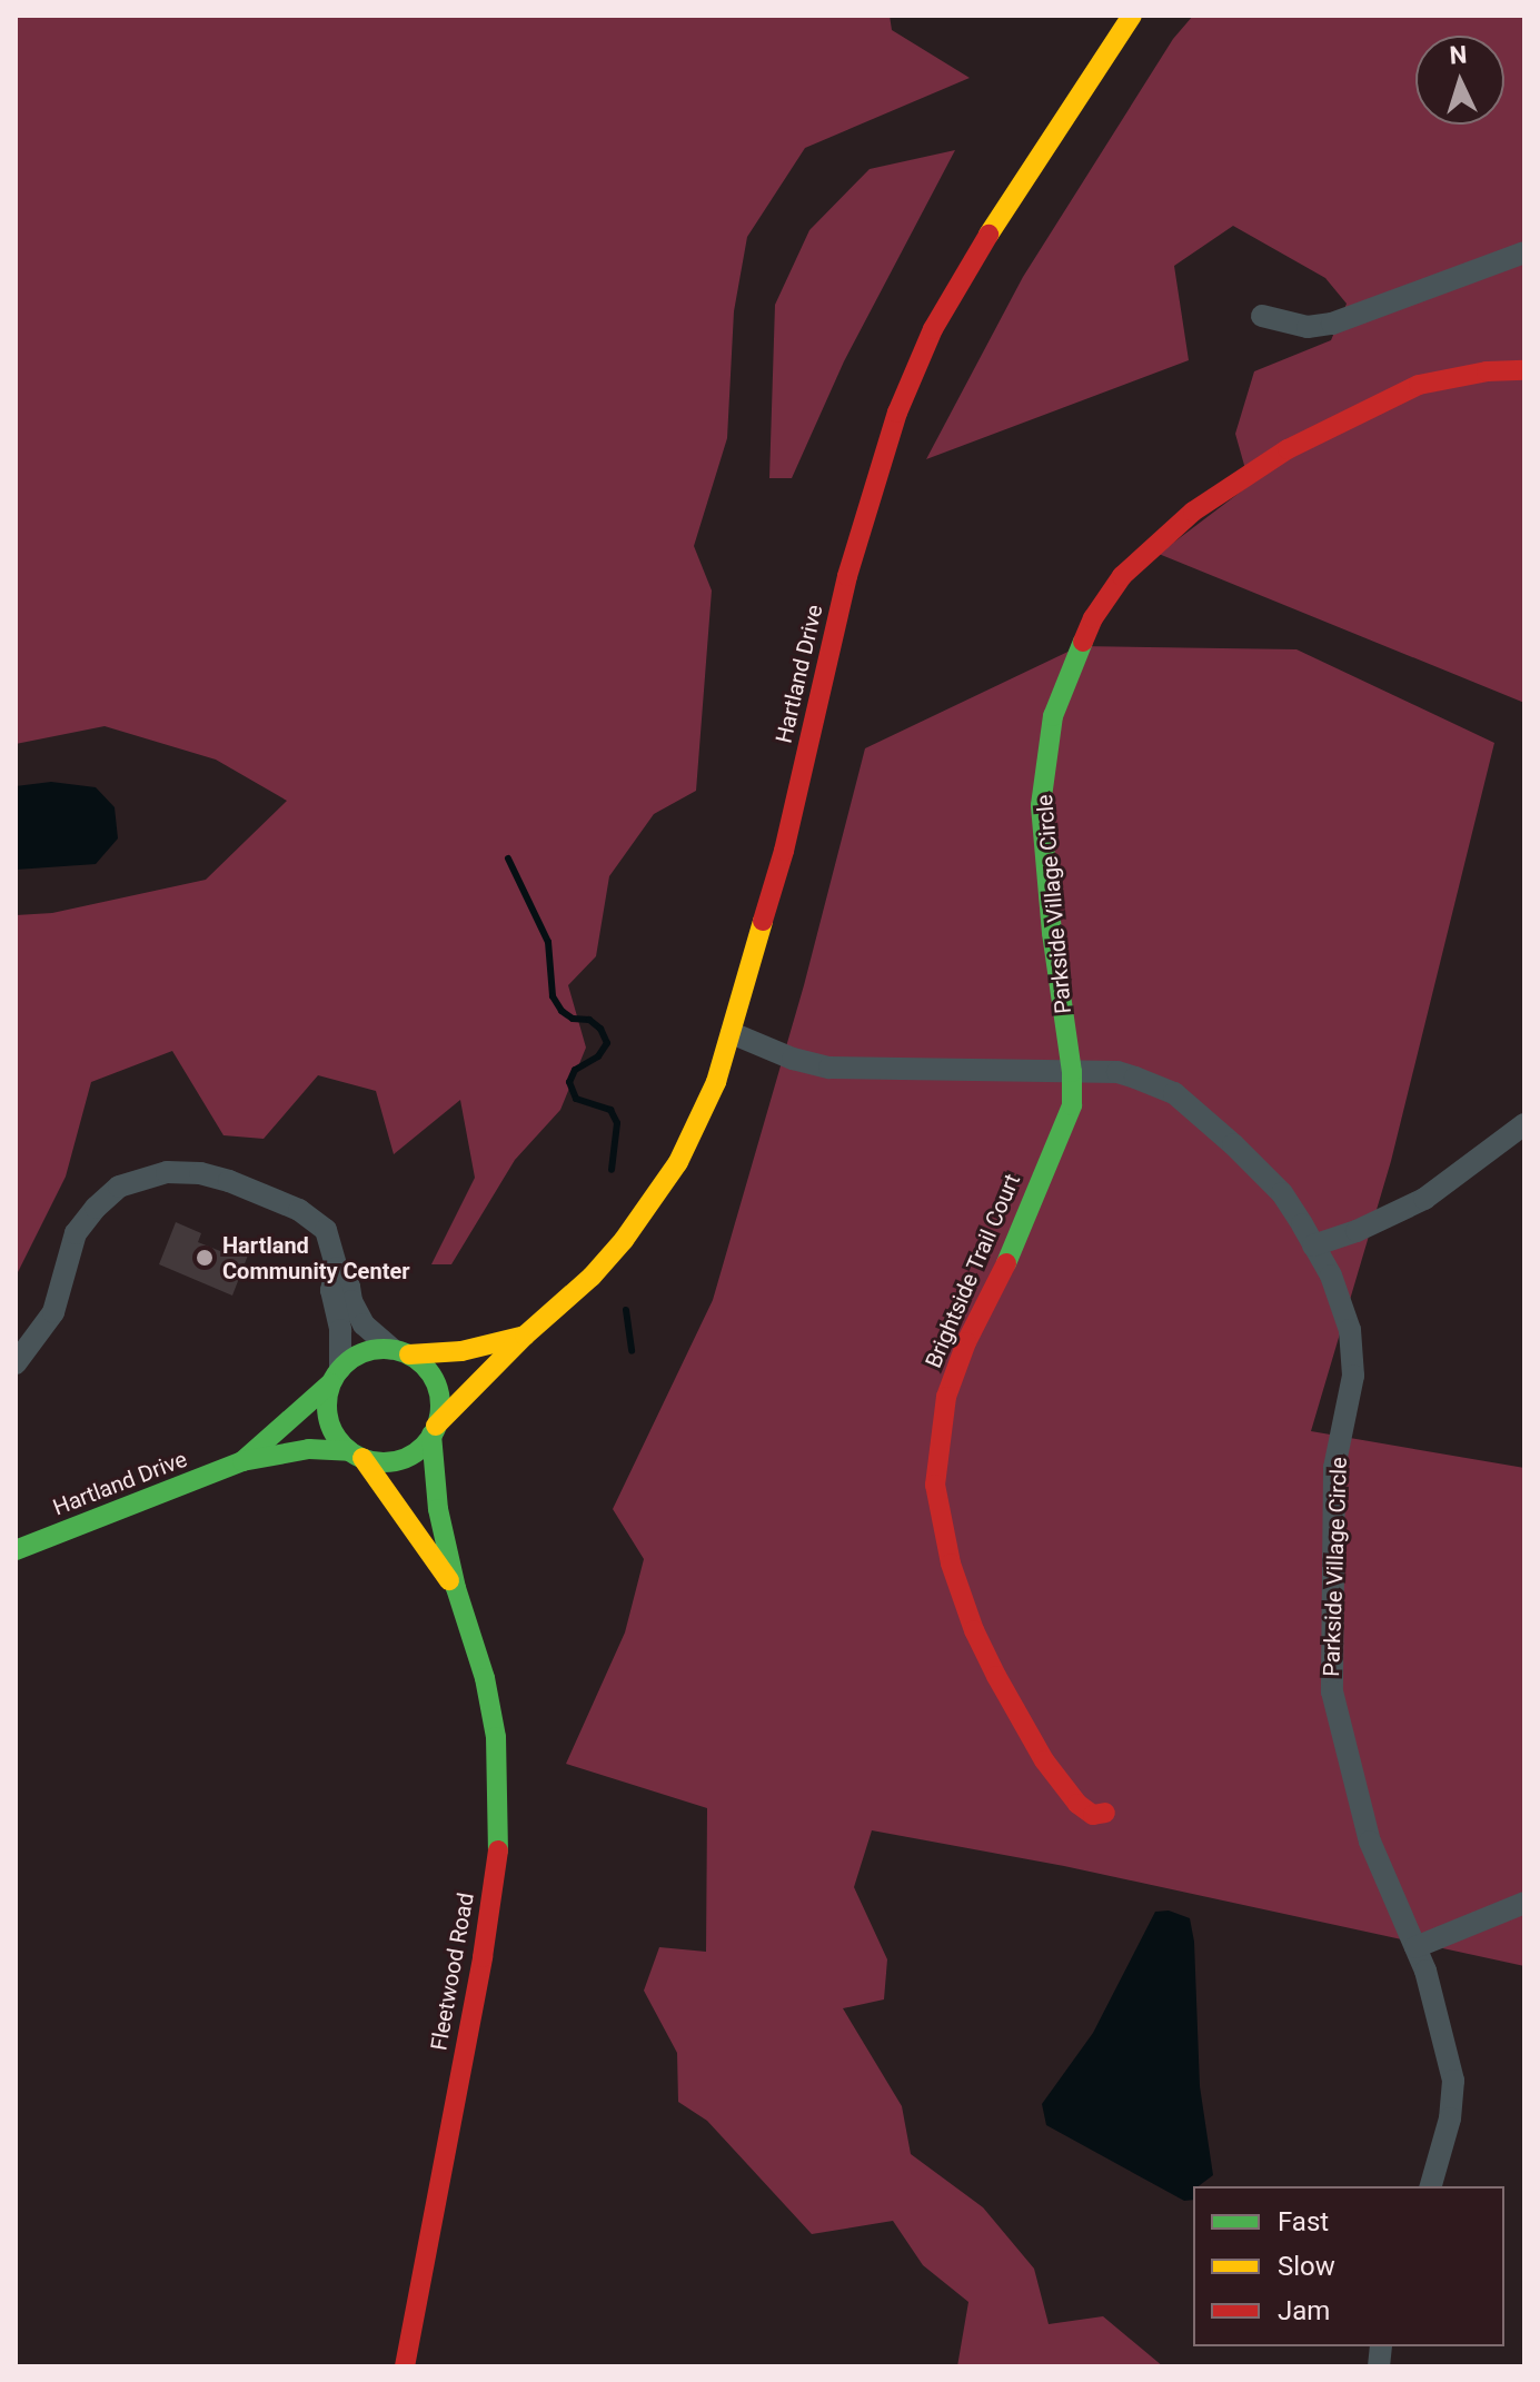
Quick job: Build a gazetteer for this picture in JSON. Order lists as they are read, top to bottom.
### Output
{
  "streets": {
    "main road": [
      "Hartland Drive",
      "Parkside Village Circle",
      "Brightside Trail Court",
      "Fleetwood Road"
    ]
  },
  "crossings": [
    ["Hartland Drive", "Parkside Village Circle"],
    ["Hartland Drive", "Fleetwood Road"],
    ["Parkside Village Circle", "Brightside Trail Court"]
  ],
  "places": ["Hartland Community Center"],
  "legend": ["Fast", "Slow", "Jam"],
  "north": "top"
}
